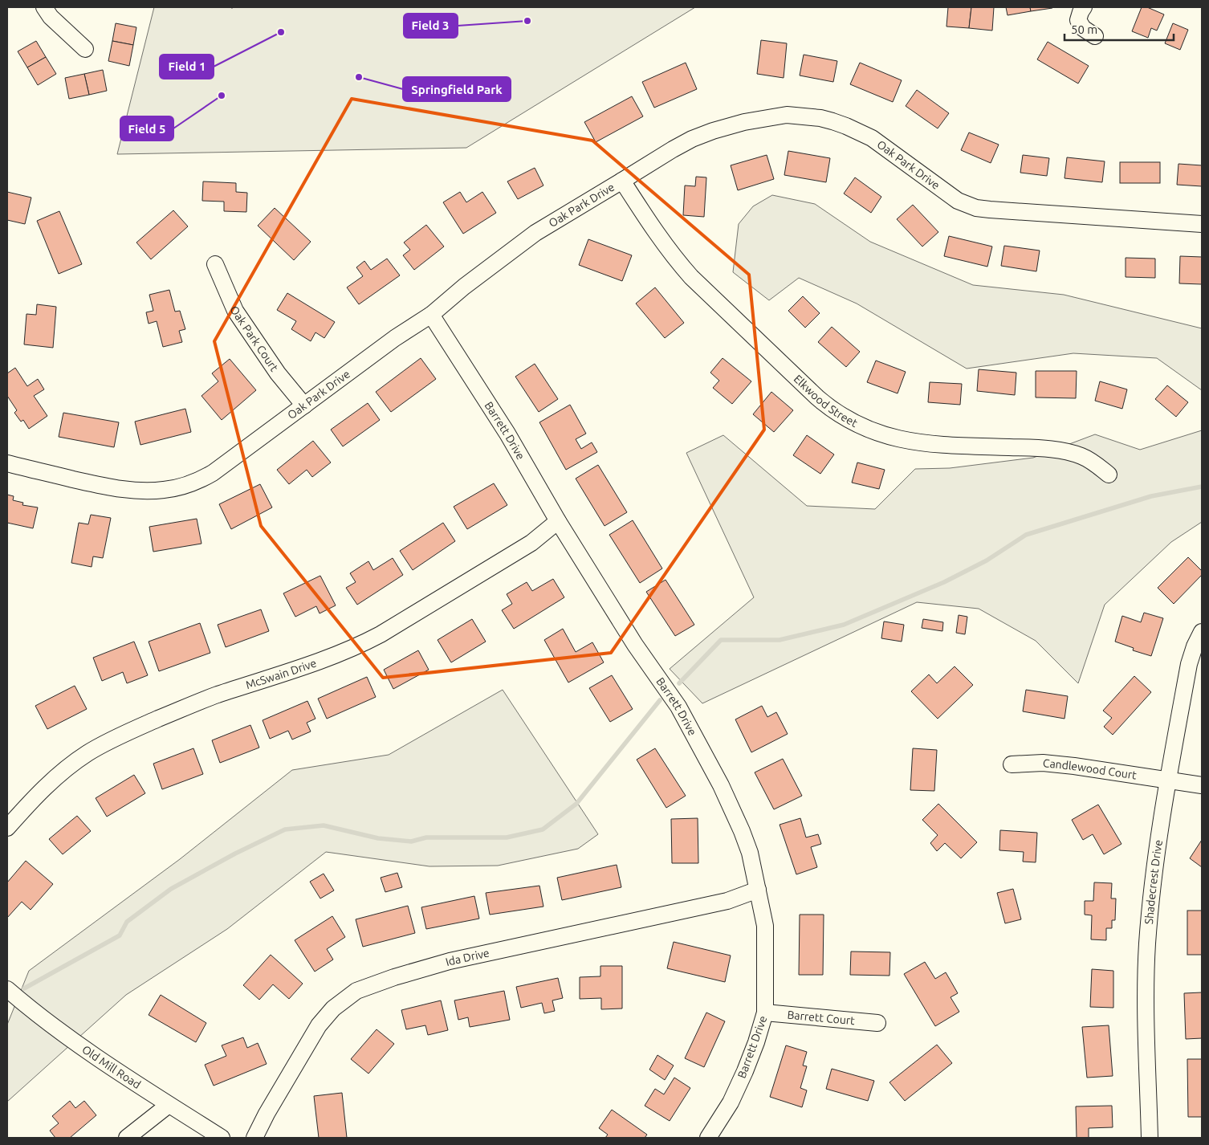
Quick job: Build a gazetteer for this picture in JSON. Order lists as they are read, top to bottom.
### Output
{
  "streets": {
    "street": [
      "Oak Park Drive",
      "Oak Park Court",
      "Elkwood Street",
      "Barrett Drive",
      "McSwain Drive",
      "Candlewood Court",
      "Shadecrest Drive",
      "Ida Drive",
      "Barrett Court",
      "Old Mill Road"
    ]
  },
  "crossings": [
    ["Oak Park Drive", "Oak Park Court"],
    ["Oak Park Drive", "Elkwood Street"],
    ["Oak Park Drive", "Barrett Drive"],
    ["Barrett Drive", "McSwain Drive"],
    ["Barrett Drive", "Ida Drive"],
    ["Barrett Drive", "Barrett Court"],
    ["Candlewood Court", "Shadecrest Drive"]
  ],
  "places": [
    "Field 3",
    "Field 1",
    "Springfield Park",
    "Field 5"
  ],
  "scale_bar": "50 m"
}
